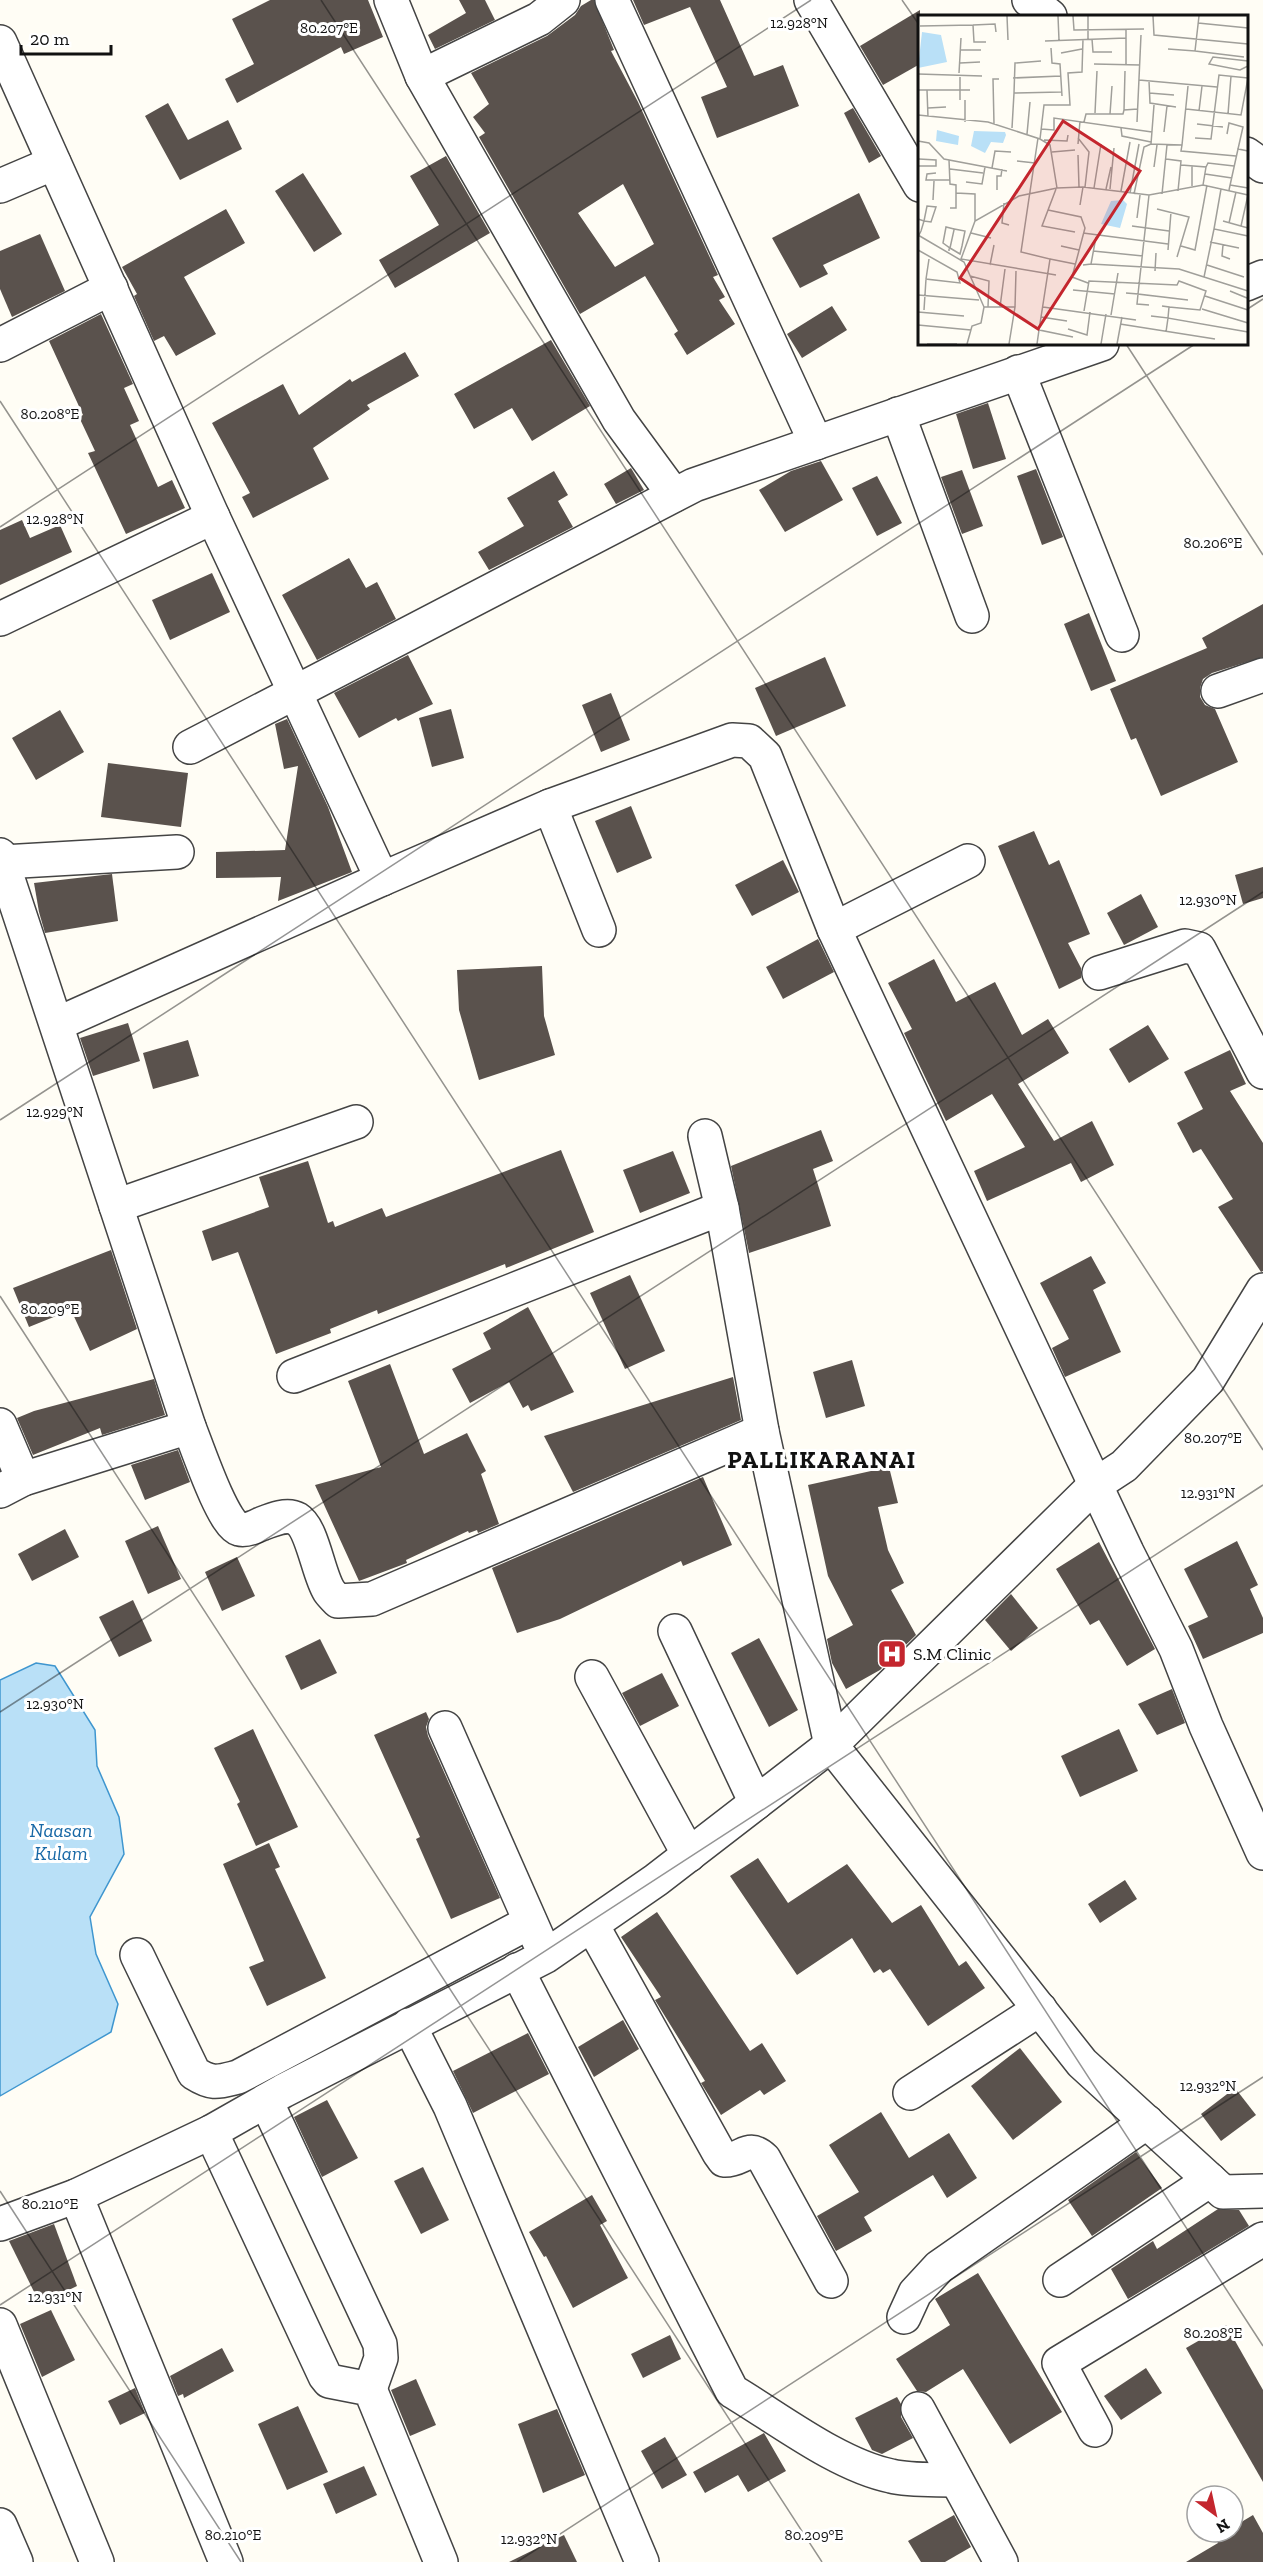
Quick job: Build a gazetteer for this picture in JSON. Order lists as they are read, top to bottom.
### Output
{
  "districts": ["PALLIKARANAI"],
  "water": ["Naasan Kulam"],
  "places": {
    "hospital": ["S.M Clinic"]
  },
  "scale_bar": "20 m",
  "north": "bottom right",
  "coordinates": [
    "12.928°N",
    "80.207°E",
    "80.208°E",
    "80.206°E",
    "12.930°N",
    "12.929°N",
    "80.209°E",
    "12.931°N",
    "12.932°N",
    "80.210°E"
  ]
}
